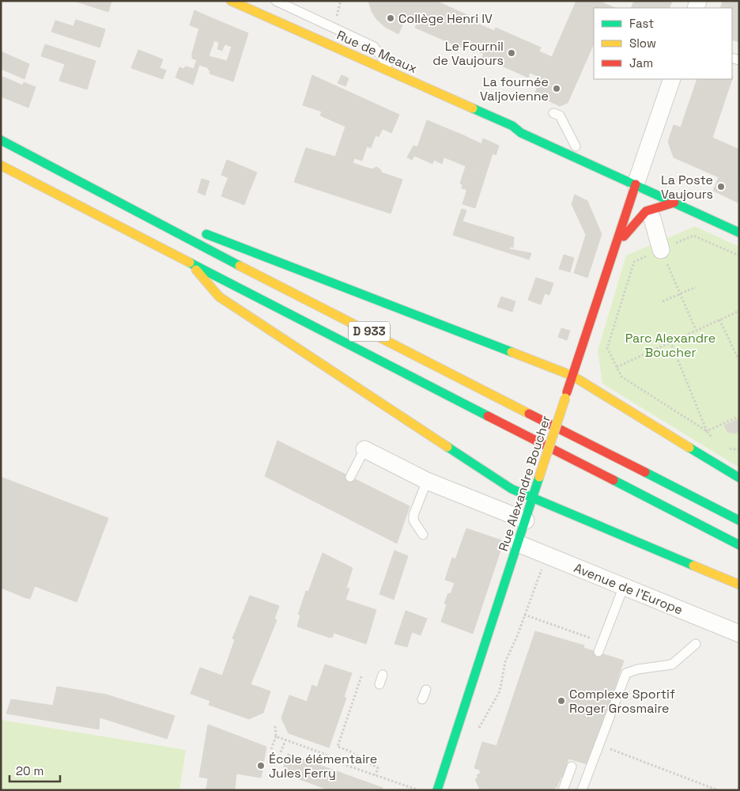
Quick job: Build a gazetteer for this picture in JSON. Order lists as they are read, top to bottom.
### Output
{
  "streets": {
    "main road": ["Rue de Meaux", "D 933", "Rue Alexandre Boucher"],
    "street": ["Avenue de l'Europe"]
  },
  "crossings": [
    ["Rue de Meaux", "Rue Alexandre Boucher"],
    ["Rue Alexandre Boucher", "Avenue de l'Europe"]
  ],
  "parks": ["Parc Alexandre Boucher"],
  "places": [
    "Collège Henri IV",
    "Le Fournil de Vaujours",
    "La fournée Valjovienne",
    "La Poste Vaujours",
    "Complexe Sportif Roger Grosmaire",
    "École élémentaire Jules Ferry"
  ],
  "legend": ["Fast", "Slow", "Jam"],
  "scale_bar": "20 m"
}
